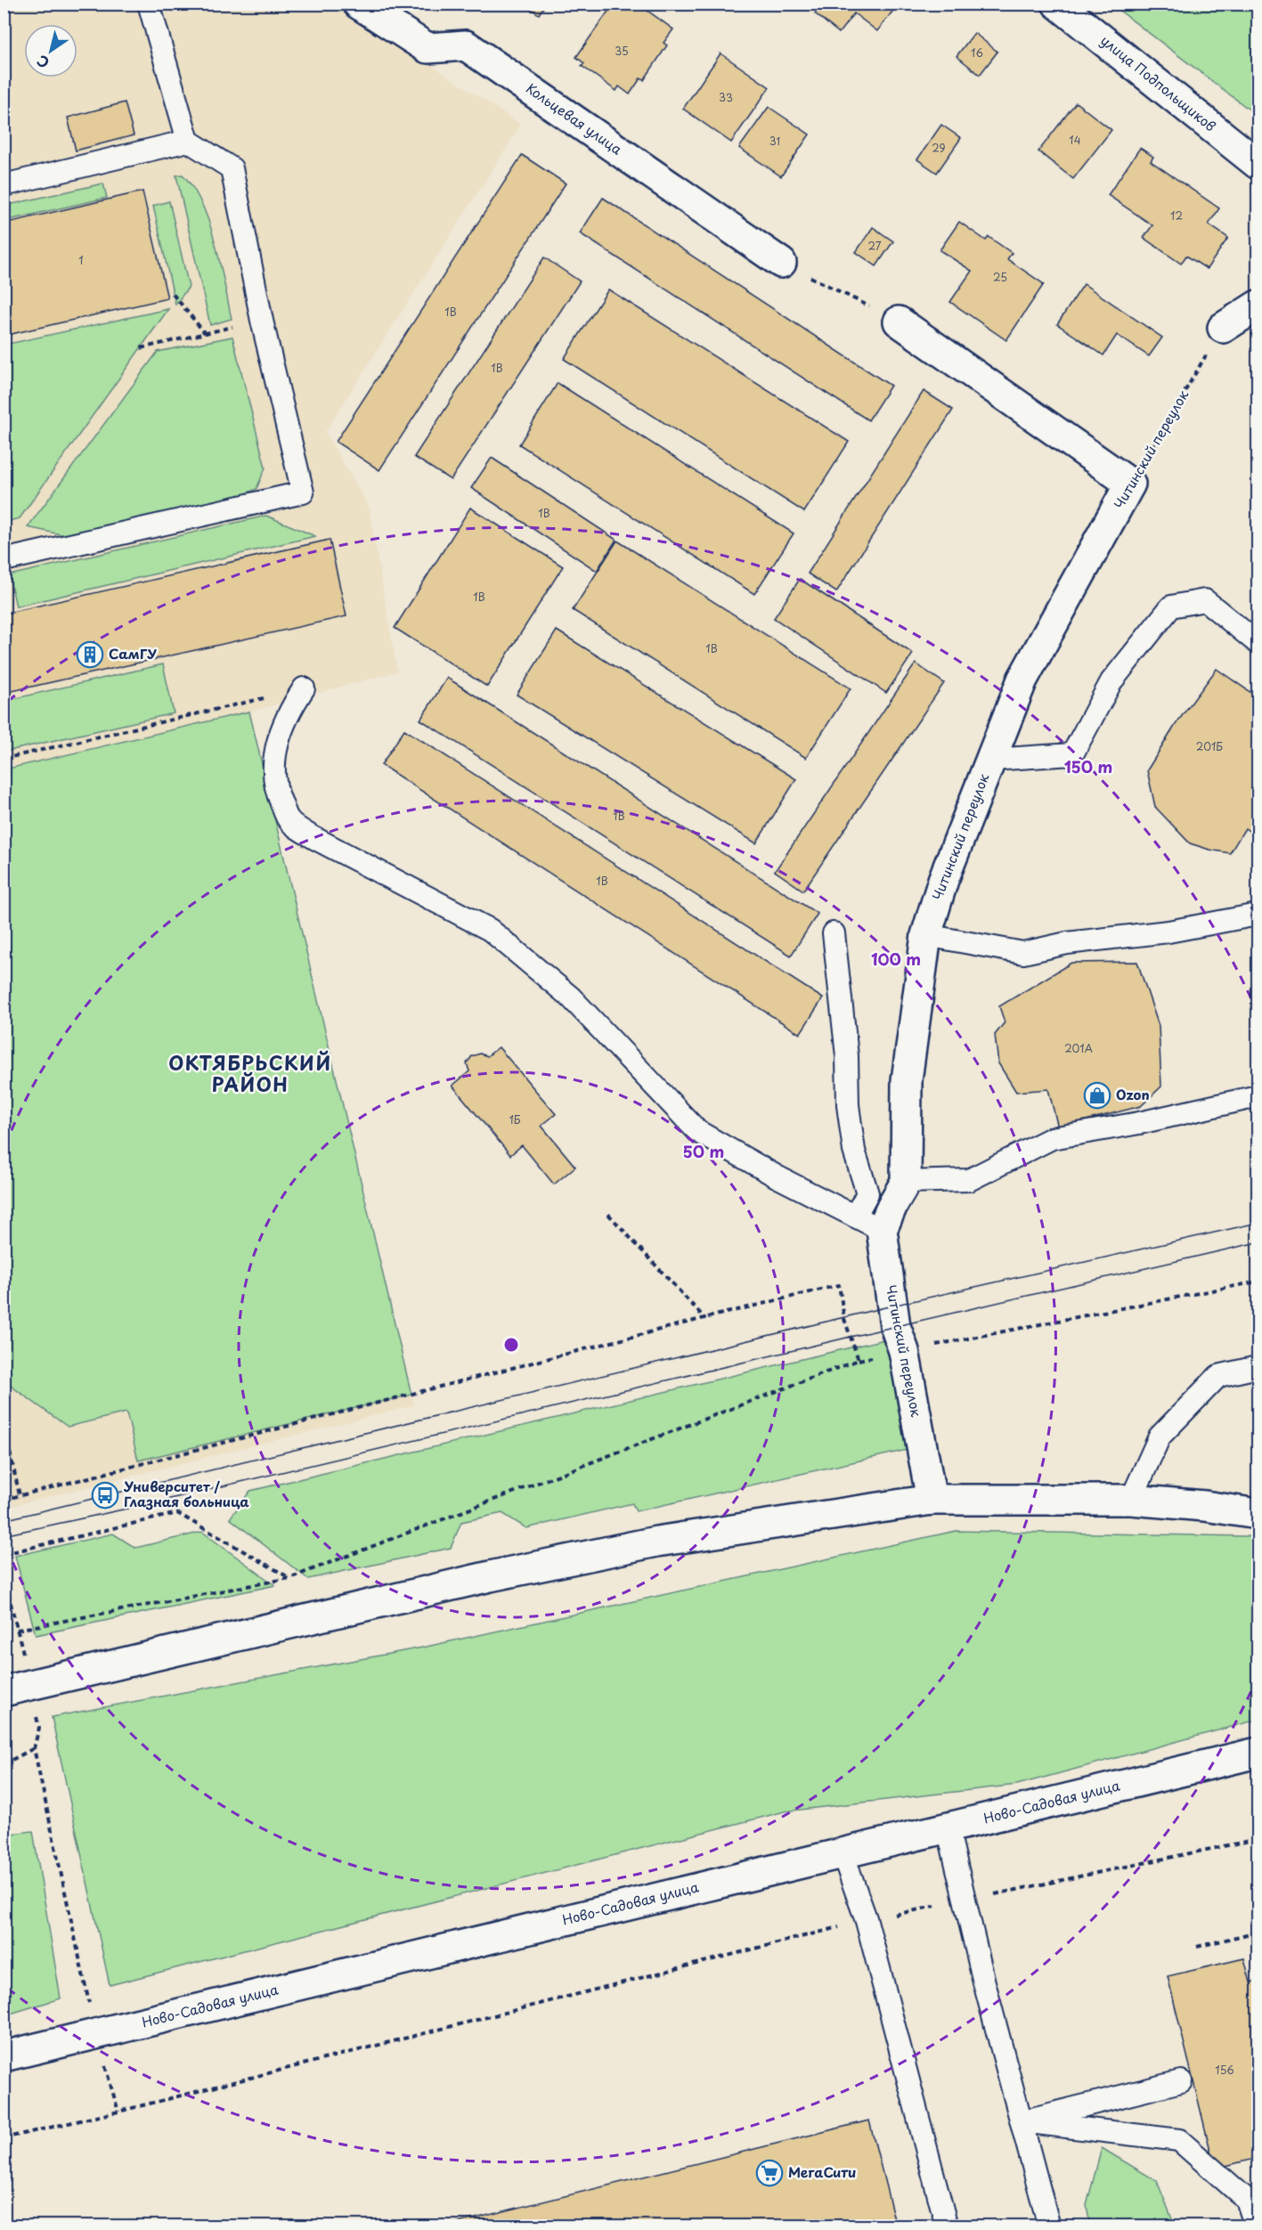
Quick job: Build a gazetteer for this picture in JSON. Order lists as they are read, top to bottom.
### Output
{
  "streets": {
    "main road": [
      "улица Подпольщиков",
      "Кольцевая улица",
      "Читинский переулок",
      "Ново-Садовая улица"
    ]
  },
  "districts": ["ОКТЯБРЬСКИЙ РАЙОН"],
  "places": {
    "building": ["СамГУ"],
    "shop": ["Ozon"],
    "bus stop": ["Университет / Глазная больница"],
    "supermarket": ["МегаСити"]
  },
  "house_numbers": [
    "35",
    "16",
    "33",
    "14",
    "31",
    "29",
    "12",
    "27",
    "1",
    "25",
    "1В",
    "1В",
    "1В",
    "1В",
    "1В",
    "201Б",
    "1В",
    "1В",
    "201А",
    "1Б",
    "156"
  ],
  "north": "bottom left",
  "rings": ["150 m", "100 m", "50 m"]
}
